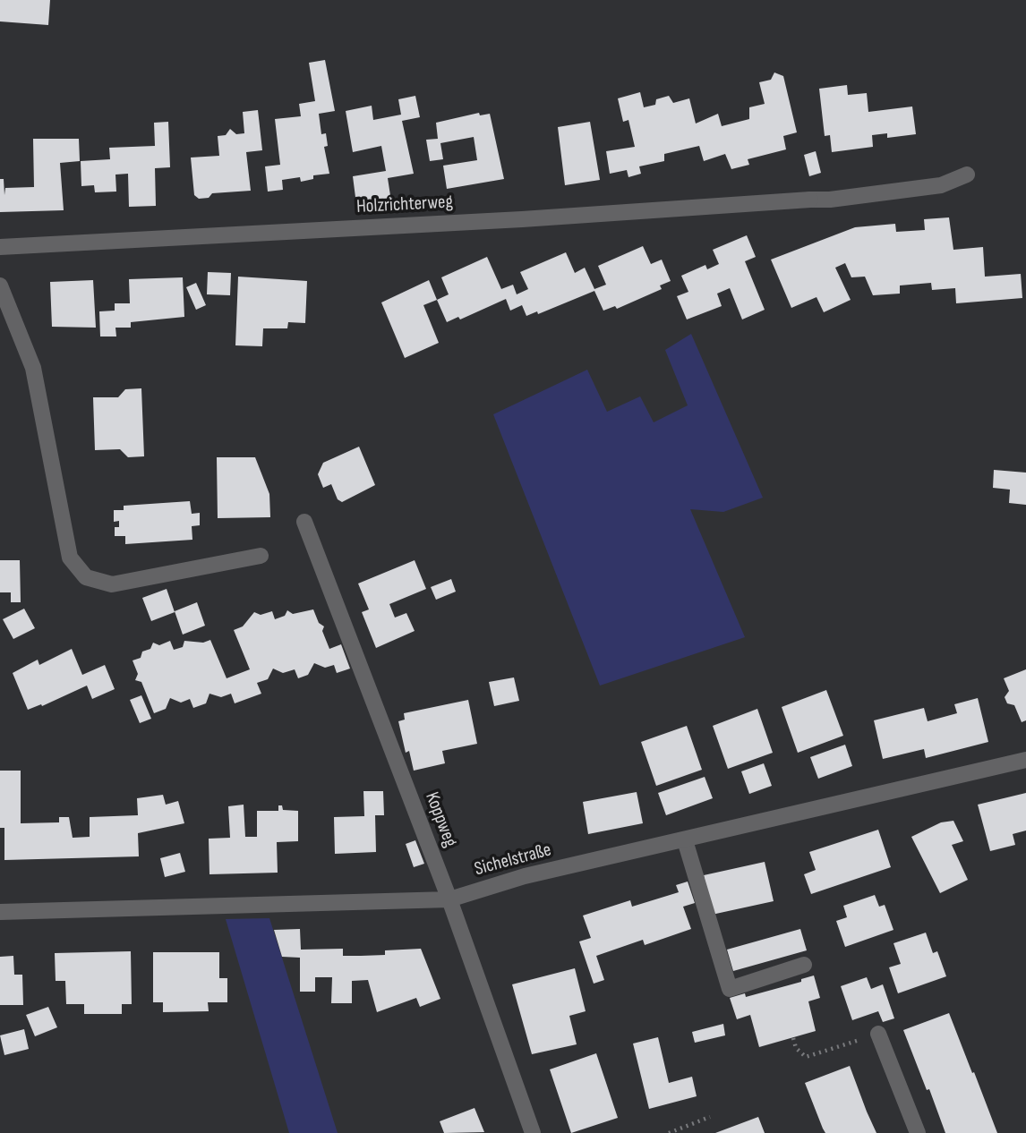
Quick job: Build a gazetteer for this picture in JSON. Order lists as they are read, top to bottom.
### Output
{
  "streets": {
    "street": ["Holzrichterweg", "Koppweg", "Sichelstraße"]
  },
  "crossings": [
    ["Koppweg", "Sichelstraße"]
  ]
}
